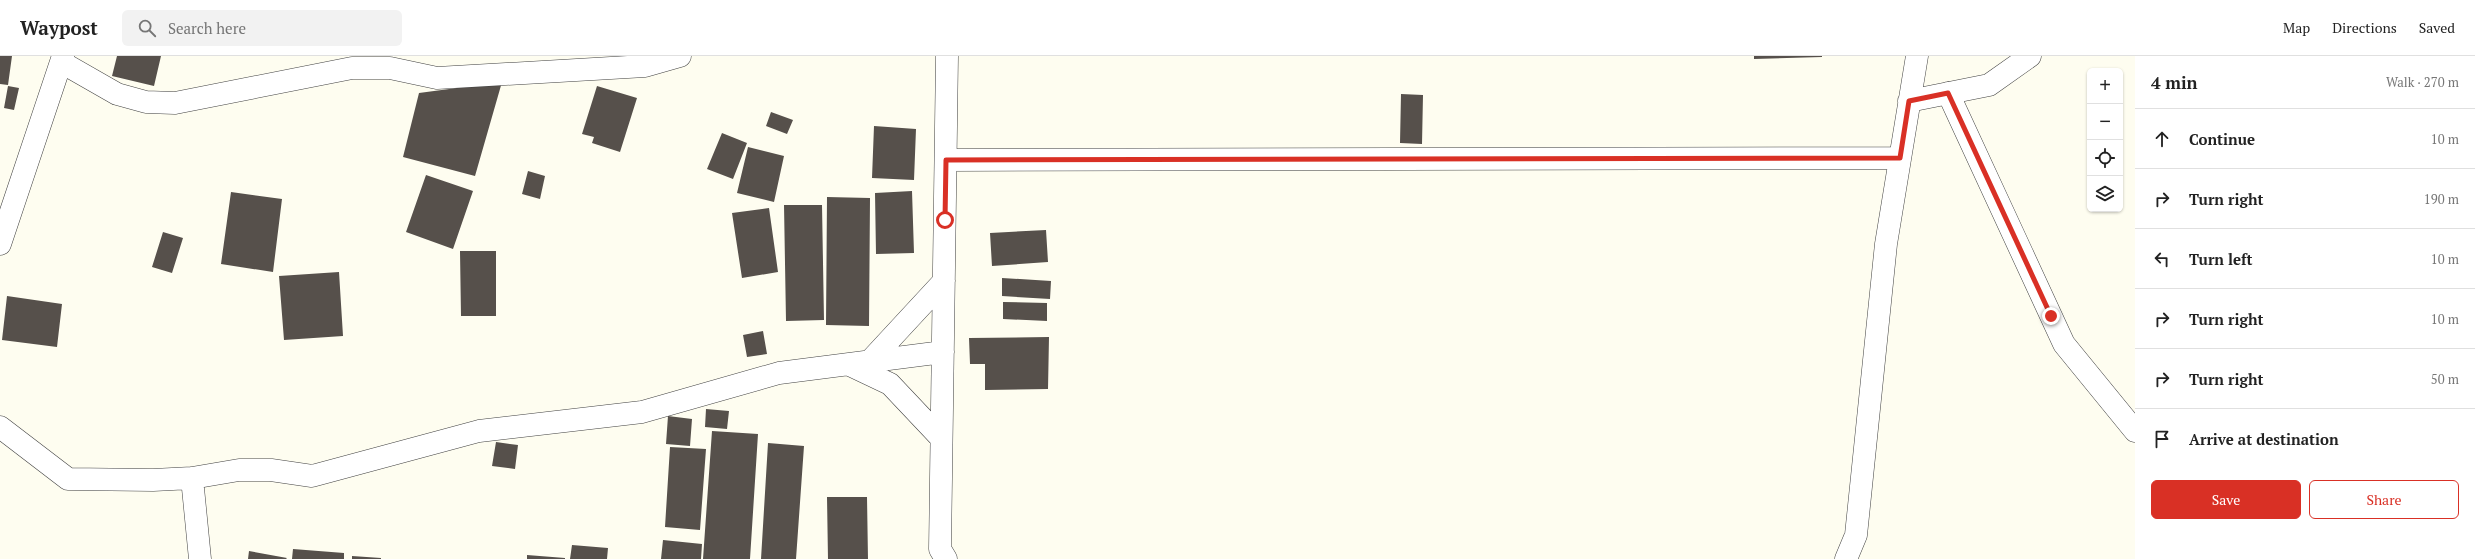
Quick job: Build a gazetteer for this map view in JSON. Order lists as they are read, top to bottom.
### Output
{
  "page": {
    "header": "Waypost",
    "search": "Search here",
    "nav": ["Map", "Directions", "Saved"],
    "heading": ["4 min", "Walk · 270 m"],
    "map_buttons": ["+", "−"],
    "list": [
      ["Continue", "10 m"],
      ["Turn right", "190 m"],
      ["Turn left", "10 m"],
      ["Turn right", "10 m"],
      ["Turn right", "50 m"],
      "Arrive at destination"
    ],
    "buttons": ["Save", "Share"]
  }
}
